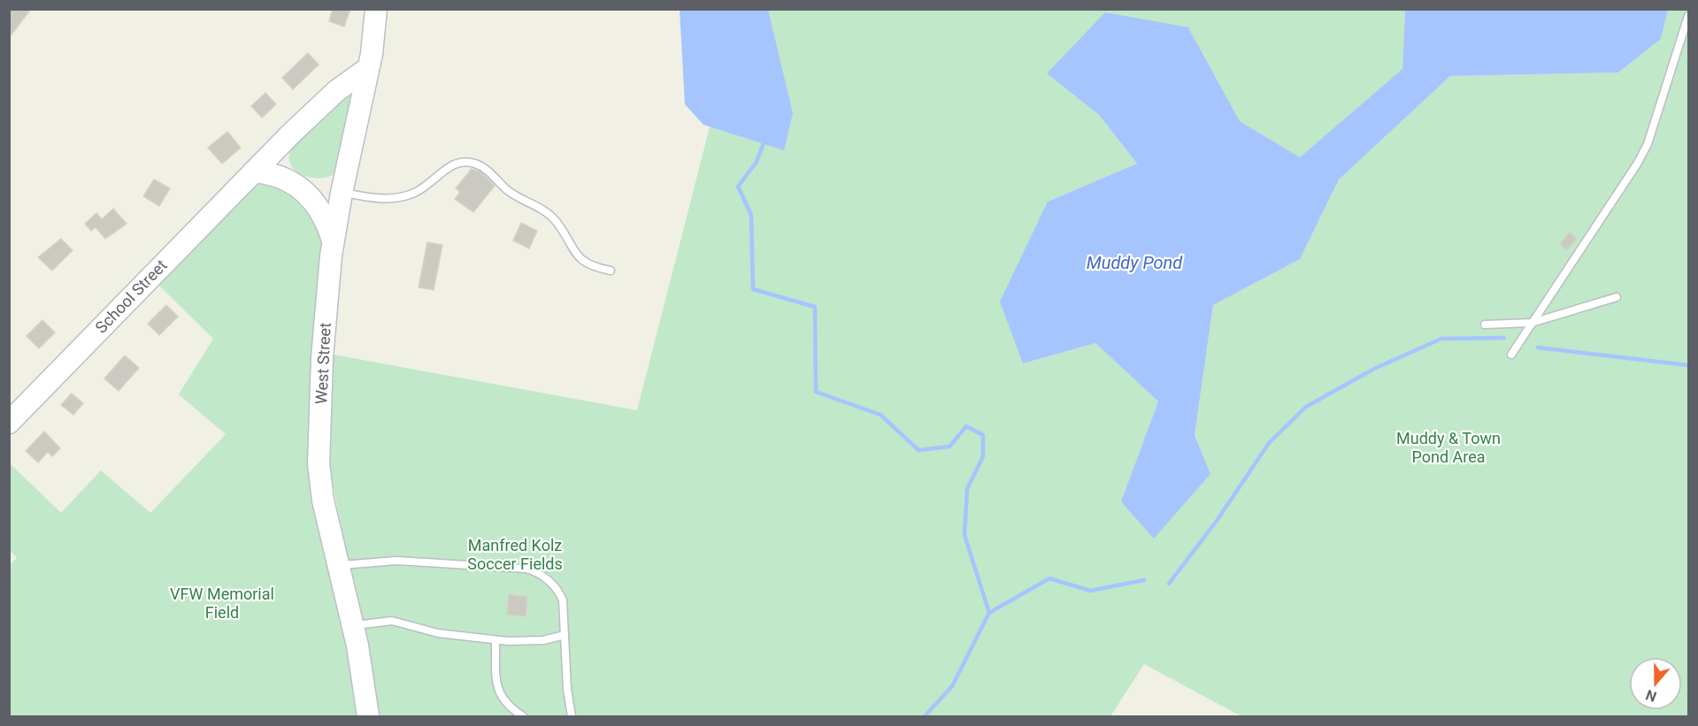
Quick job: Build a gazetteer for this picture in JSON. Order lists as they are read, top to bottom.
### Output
{
  "streets": {
    "street": ["School Street", "West Street"]
  },
  "crossings": [
    ["School Street", "West Street"]
  ],
  "water": ["Muddy Pond"],
  "parks": ["Muddy & Town Pond Area", "Manfred Kolz Soccer Fields", "VFW Memorial Field"],
  "north": "bottom"
}
